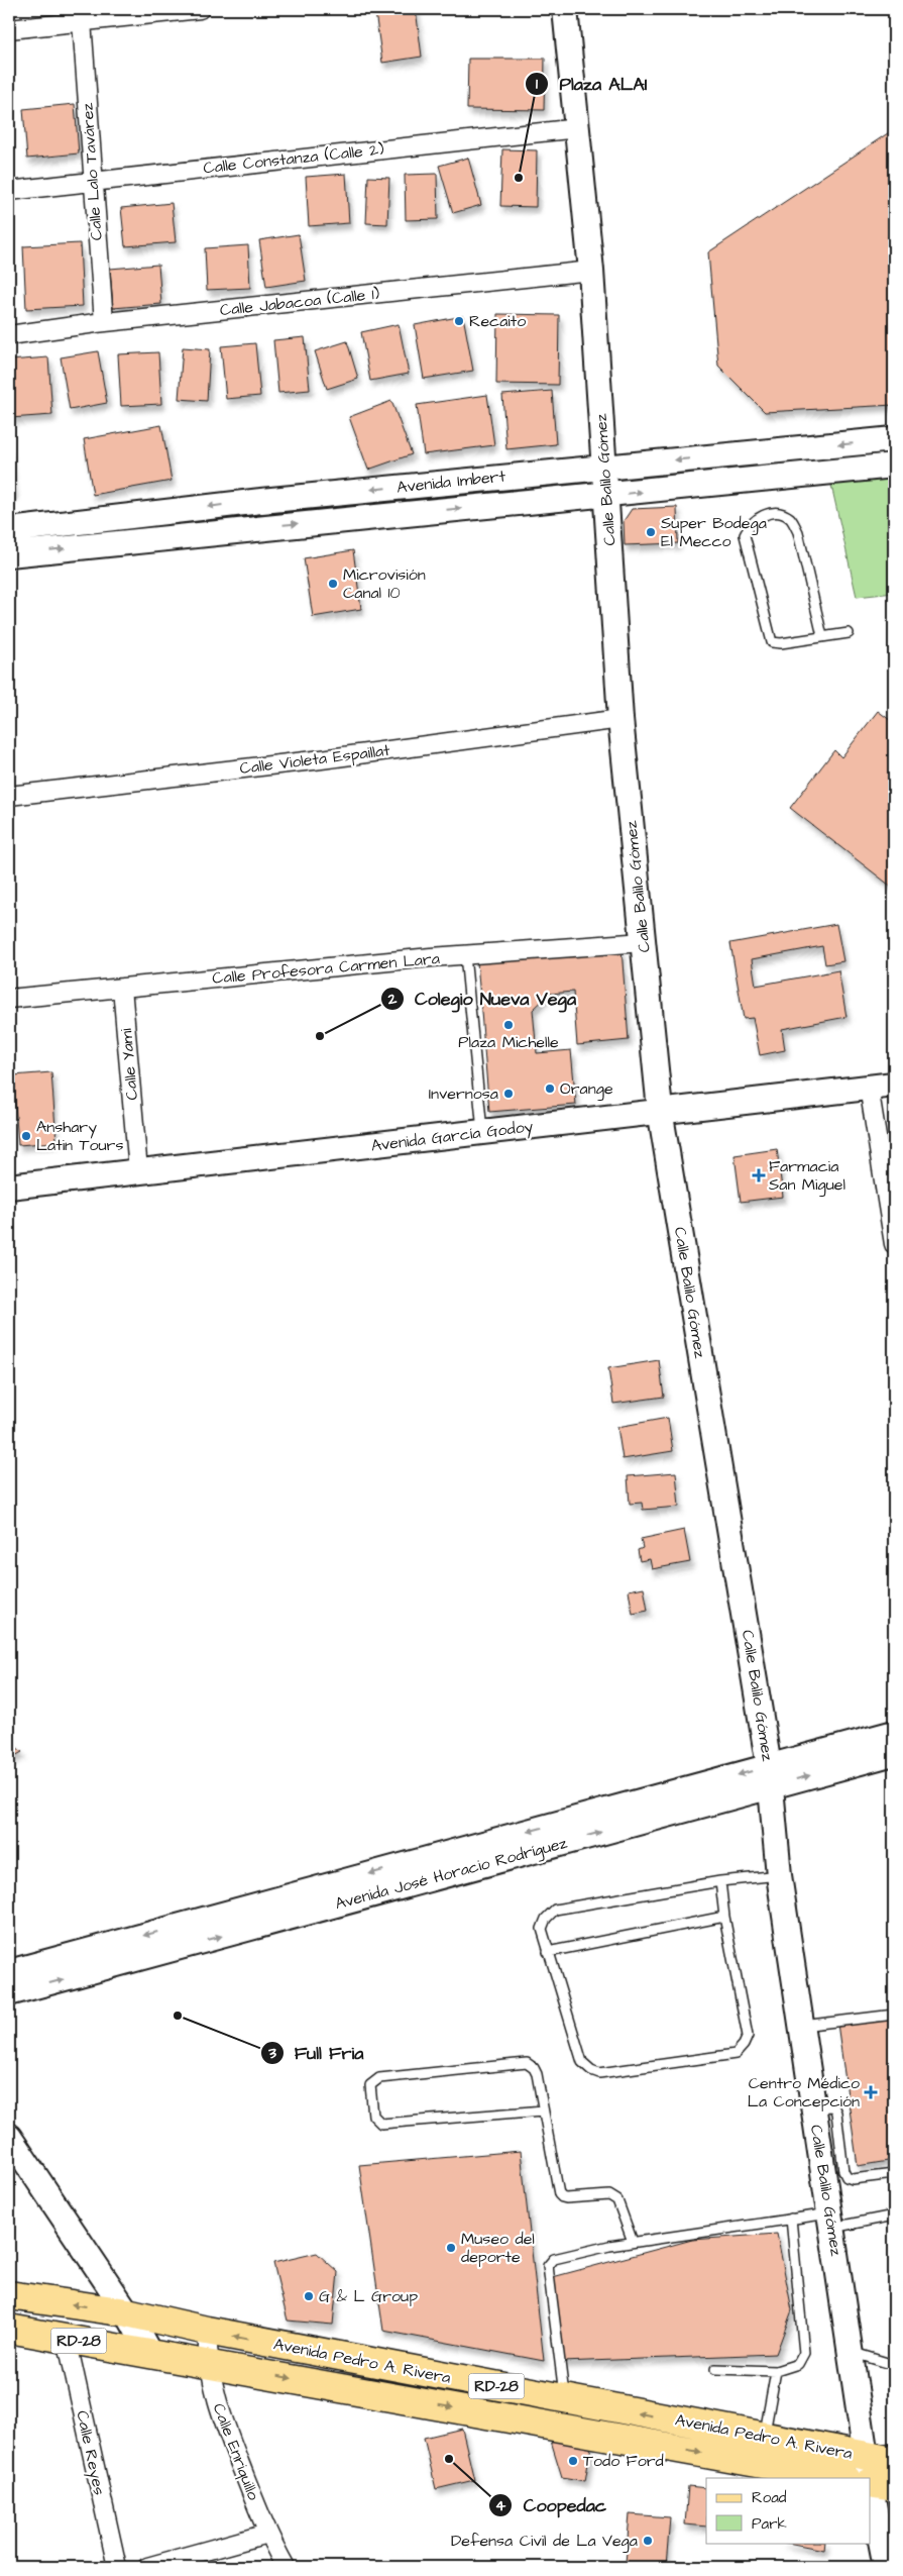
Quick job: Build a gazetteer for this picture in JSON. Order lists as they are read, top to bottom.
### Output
{
  "streets": {
    "main road": ["RD-28", "Avenida Pedro A. Rivera"],
    "street": [
      "Calle Constanza (Calle 2)",
      "Calle Lalo Tavárez",
      "Calle Jabacoa (Calle 1)",
      "Calle Balilo Gómez",
      "Avenida Imbert",
      "Calle Violeta Espaillat",
      "Calle Profesora Carmen Lara",
      "Calle Yami",
      "Avenida García Godoy",
      "Avenida José Horacio Rodríguez",
      "Calle Enriquillo",
      "Calle Reyes"
    ]
  },
  "crossings": [
    ["Calle Constanza (Calle 2)", "Calle Lalo Tavárez"],
    ["Calle Constanza (Calle 2)", "Calle Balilo Gómez"],
    ["Calle Lalo Tavárez", "Calle Jabacoa (Calle 1)"],
    ["Calle Jabacoa (Calle 1)", "Calle Balilo Gómez"],
    ["Calle Balilo Gómez", "Avenida Imbert"],
    ["Calle Balilo Gómez", "Calle Violeta Espaillat"],
    ["Calle Balilo Gómez", "Calle Profesora Carmen Lara"],
    ["Calle Balilo Gómez", "Avenida García Godoy"],
    ["Calle Balilo Gómez", "Avenida José Horacio Rodríguez"],
    ["Calle Balilo Gómez", "Avenida Pedro A. Rivera"],
    ["Calle Profesora Carmen Lara", "Calle Yami"],
    ["Calle Yami", "Avenida García Godoy"],
    ["Avenida Pedro A. Rivera", "Calle Enriquillo"],
    ["Avenida Pedro A. Rivera", "Calle Reyes"]
  ],
  "places": {
    "other": [
      "Plaza ALAI",
      "Recaito",
      "Super Bodega El Mecco",
      "Microvisión Canal 10",
      "Plaza Michelle",
      "Colegio Nueva Vega",
      "Orange",
      "Invernosa",
      "Anshary Latin Tours",
      "Full Fria",
      "Museo del deporte",
      "G & L Group",
      "Coopedac",
      "Todo Ford",
      "Defensa Civil de La Vega"
    ],
    "health": ["Farmacia San Miguel", "Centro Médico La Concepción"]
  },
  "legend": ["Road", "Park"]
}
